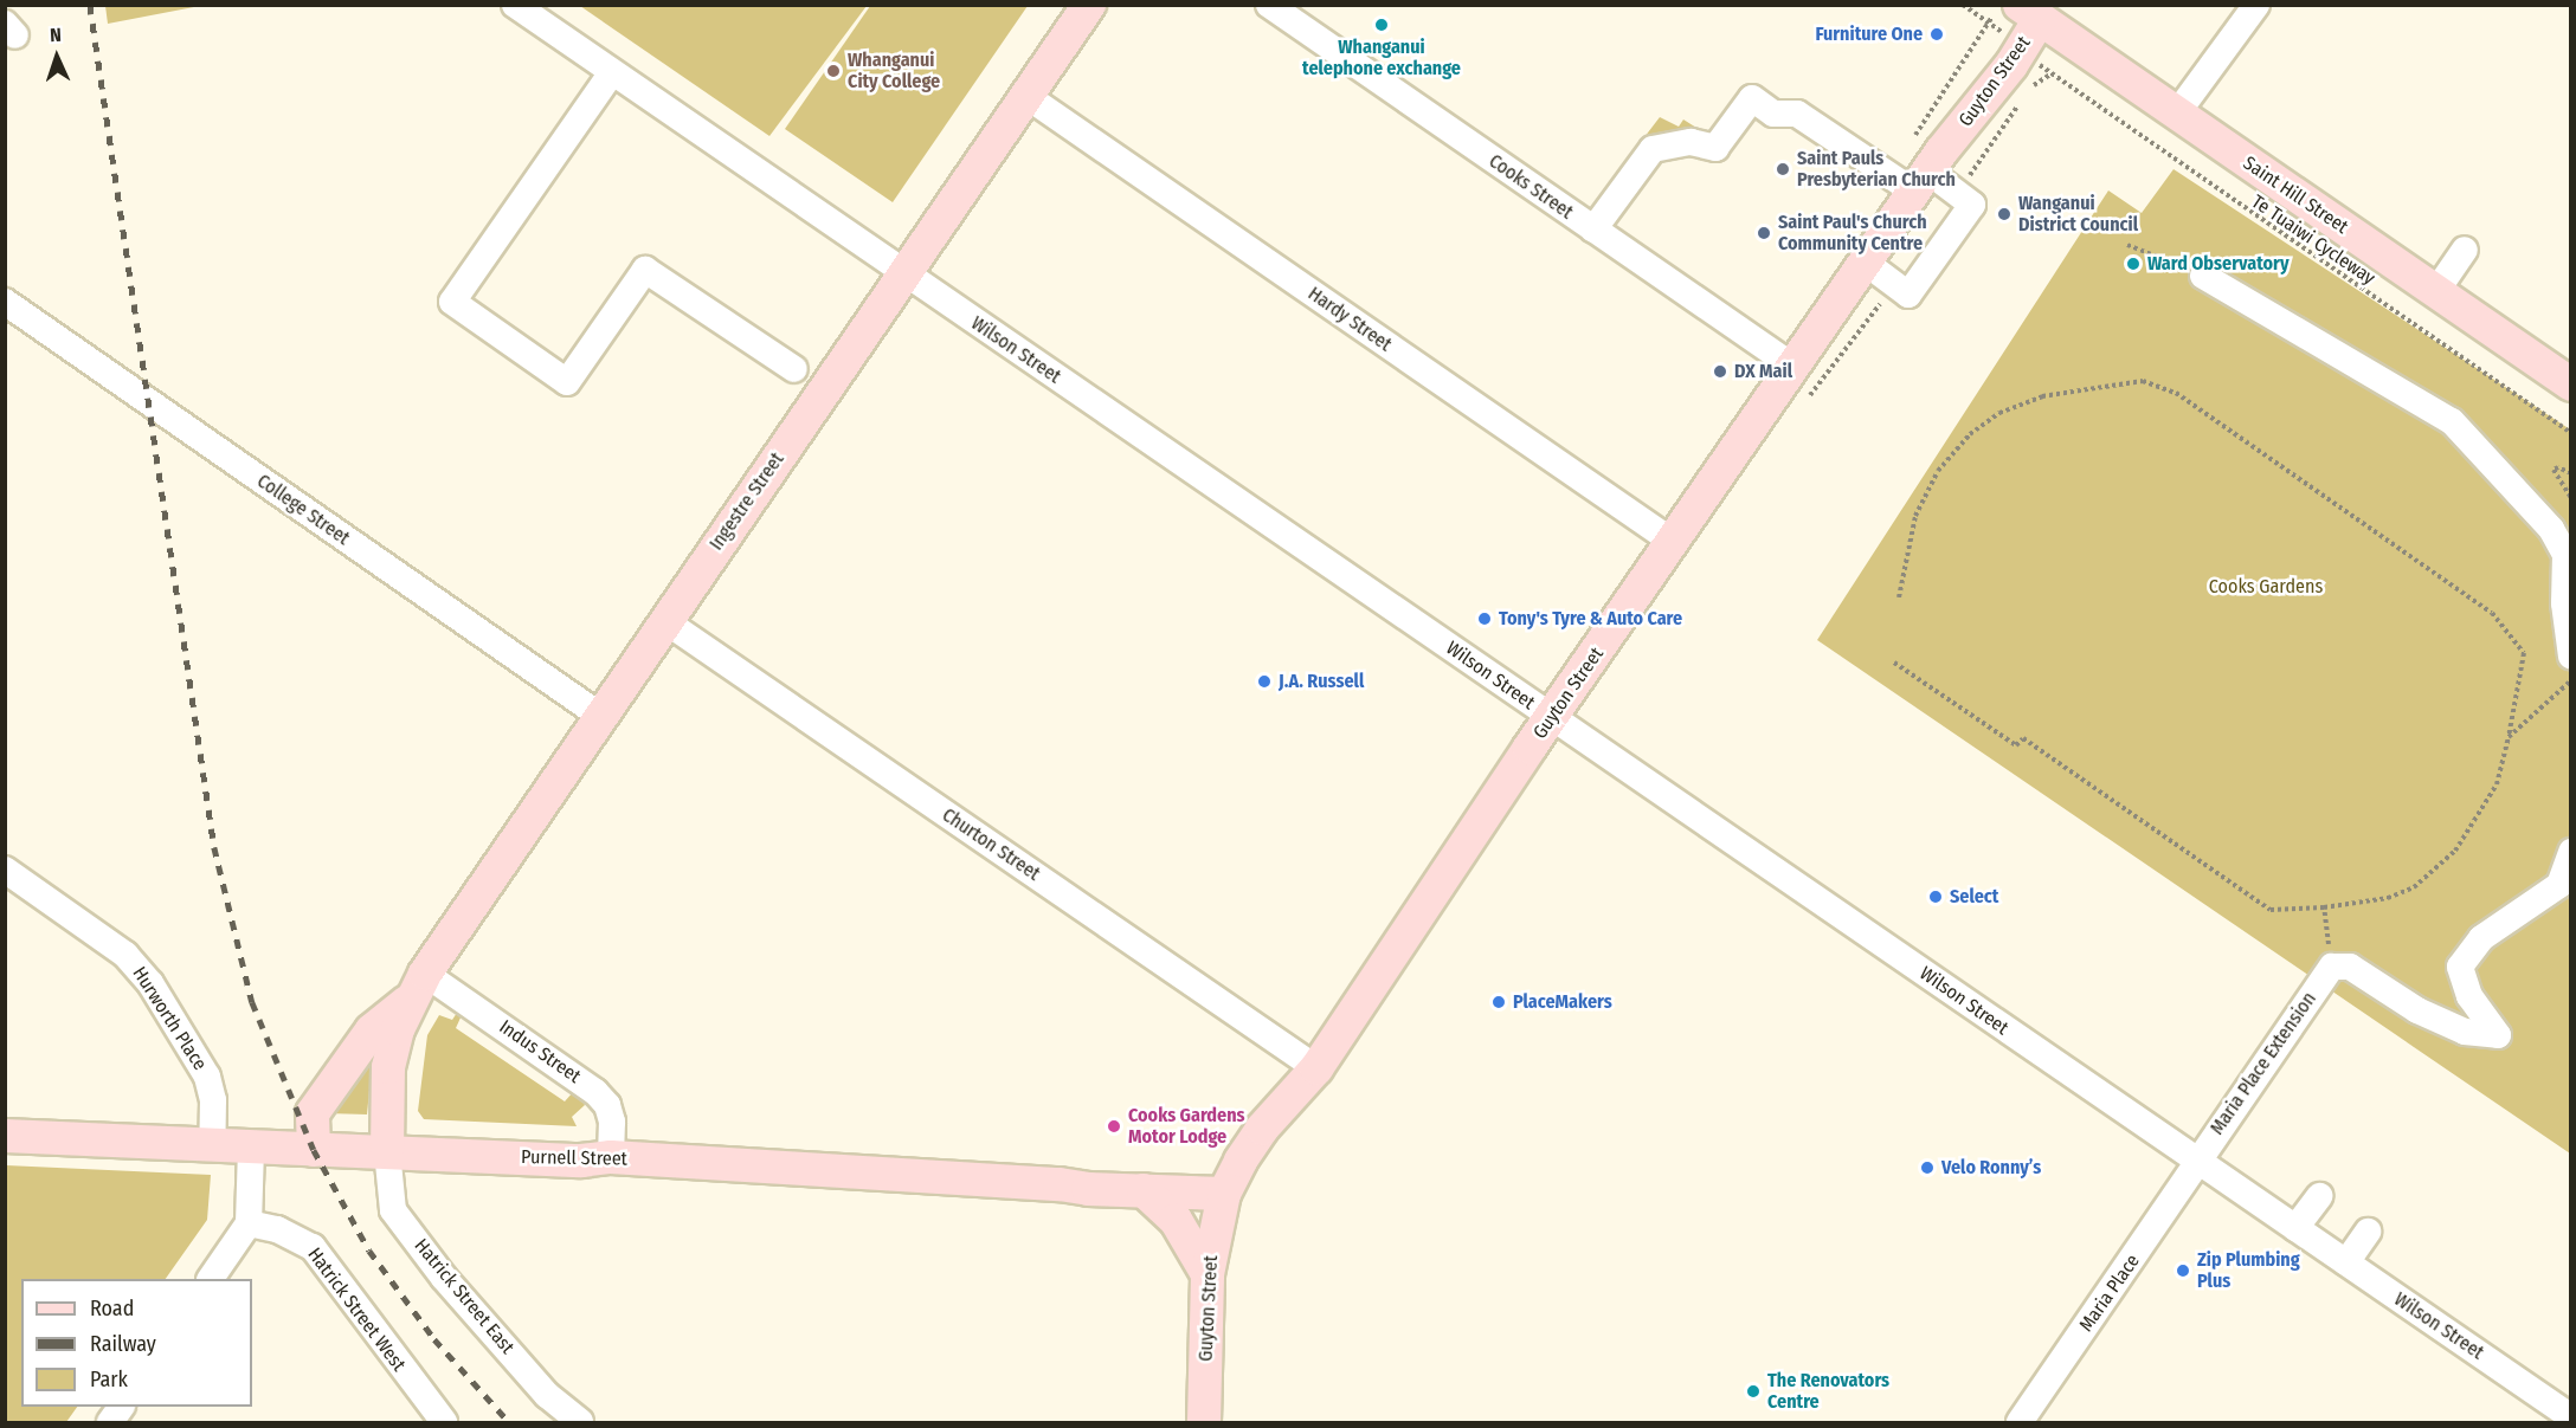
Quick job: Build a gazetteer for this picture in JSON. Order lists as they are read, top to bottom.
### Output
{
  "streets": {
    "main road": [
      "Guyton Street",
      "Saint Hill Street",
      "Ingestre Street",
      "Purnell Street"
    ],
    "street": [
      "Cooks Street",
      "Hardy Street",
      "Wilson Street",
      "College Street",
      "Churton Street",
      "Hurworth Place",
      "Indus Street",
      "Maria Place Extension",
      "Maria Place",
      "Hatrick Street East",
      "Hatrick Street West"
    ],
    "path": ["Te Tuaiwi Cycleway"]
  },
  "crossings": [
    ["Guyton Street", "Cooks Street"],
    ["Guyton Street", "Saint Hill Street"],
    ["Guyton Street", "Hardy Street"],
    ["Guyton Street", "Wilson Street"],
    ["Guyton Street", "Churton Street"],
    ["Guyton Street", "Purnell Street"],
    ["Hardy Street", "Ingestre Street"],
    ["Wilson Street", "Ingestre Street"],
    ["Wilson Street", "Maria Place Extension"],
    ["Wilson Street", "Maria Place"],
    ["Ingestre Street", "College Street"],
    ["Ingestre Street", "Churton Street"],
    ["Ingestre Street", "Indus Street"],
    ["Ingestre Street", "Purnell Street"],
    ["Ingestre Street", "Hatrick Street East"],
    ["Hurworth Place", "Purnell Street"],
    ["Indus Street", "Purnell Street"],
    ["Maria Place Extension", "Maria Place"],
    ["Purnell Street", "Hatrick Street East"]
  ],
  "parks": ["Cooks Gardens"],
  "places": [
    "Whanganui telephone exchange",
    "Furniture One",
    "Whanganui City College",
    "Saint Pauls Presbyterian Church",
    "Wanganui District Council",
    "Saint Paul's Church Community Centre",
    "Ward Observatory",
    "DX Mail",
    "Tony's Tyre & Auto Care",
    "J.A. Russell",
    "Select",
    "PlaceMakers",
    "Cooks Gardens Motor Lodge",
    "Velo Ronny’s",
    "Zip Plumbing Plus",
    "The Renovators Centre"
  ],
  "legend": ["Road", "Railway", "Park"],
  "north": "top"
}
